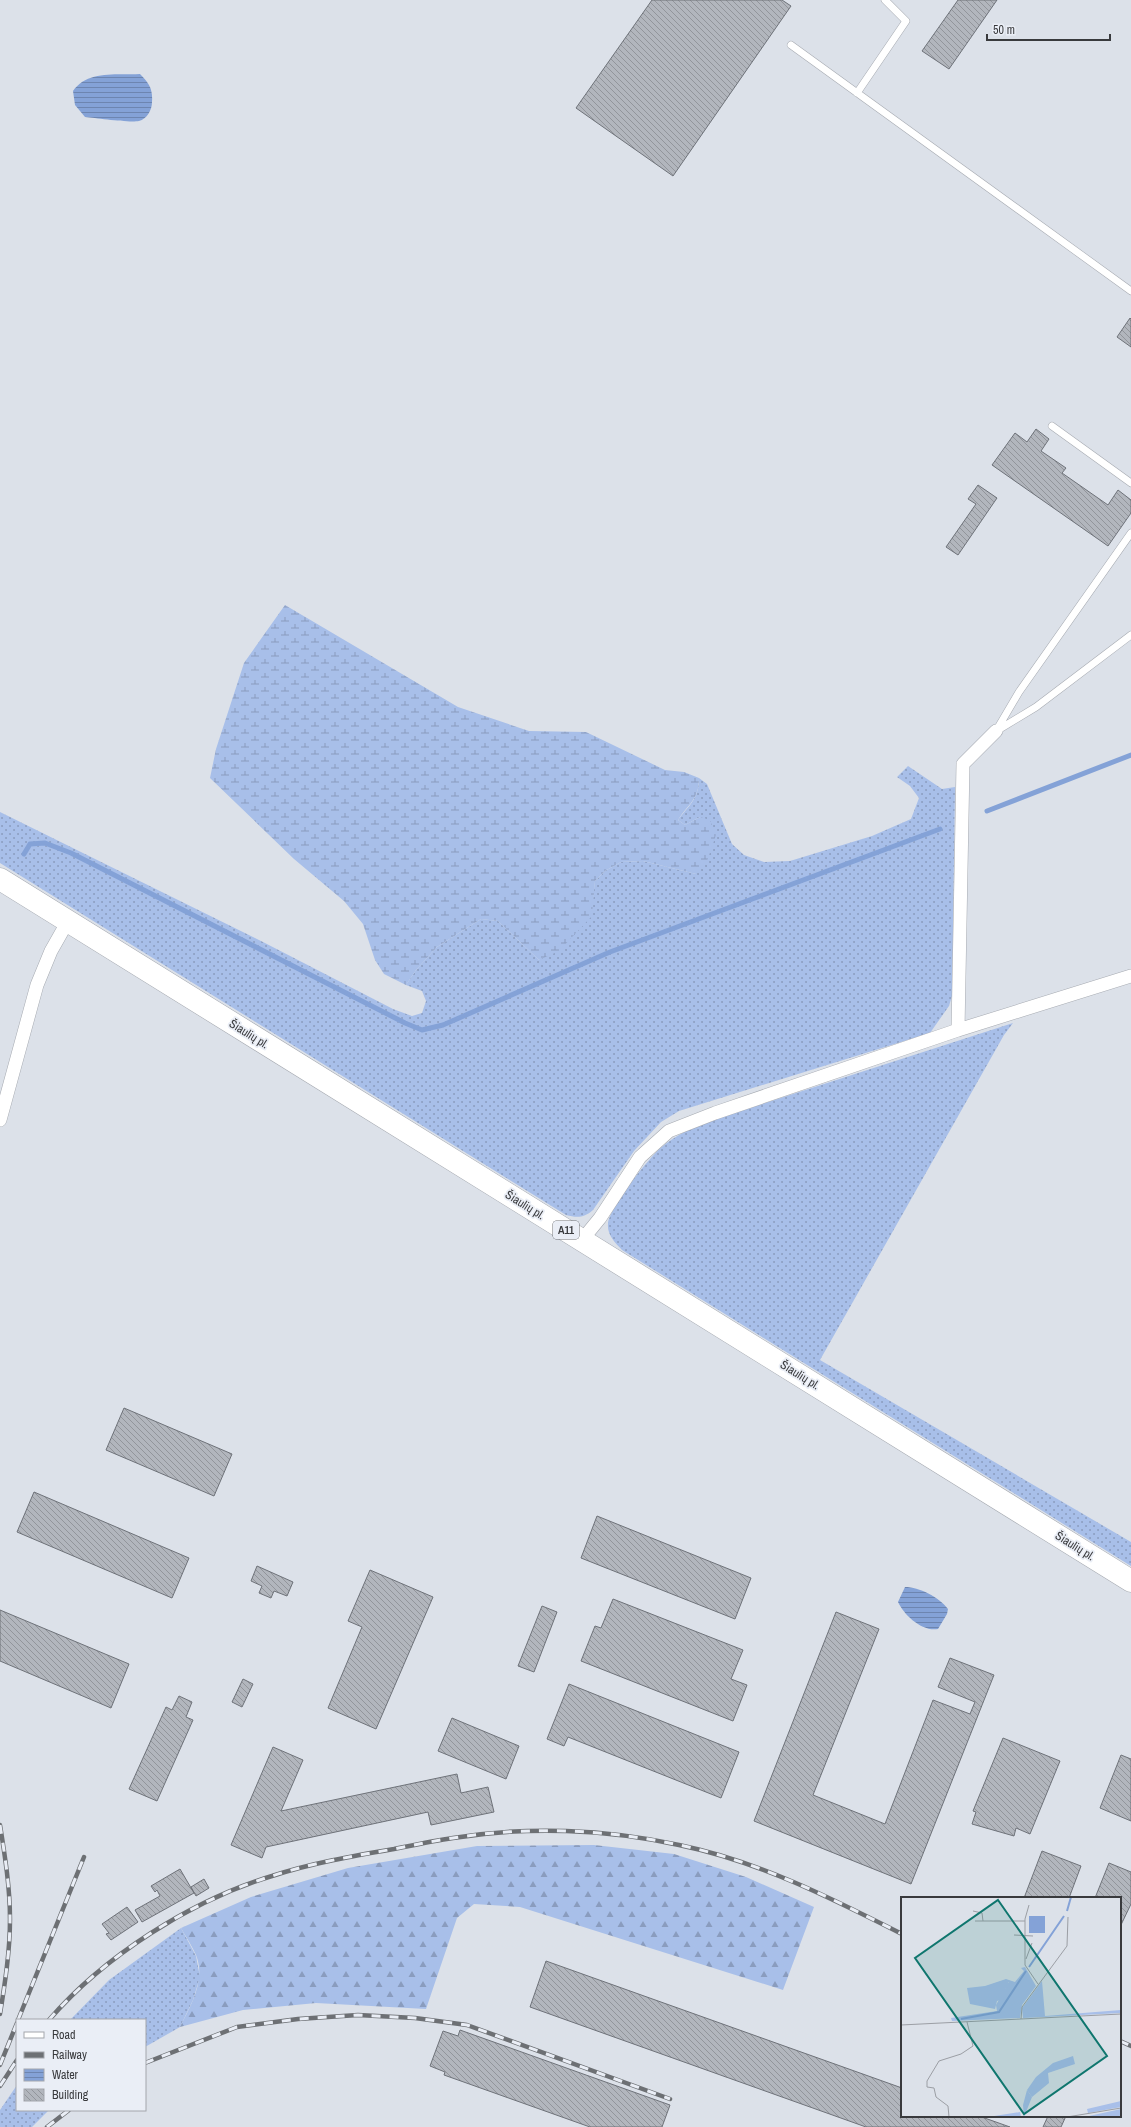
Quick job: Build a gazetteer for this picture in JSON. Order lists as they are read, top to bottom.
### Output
{
  "streets": {
    "highway": ["Šiaulių pl.", "A11"]
  },
  "legend": [
    "Road",
    "Railway",
    "Water",
    "Building"
  ],
  "scale_bar": "50 m"
}
